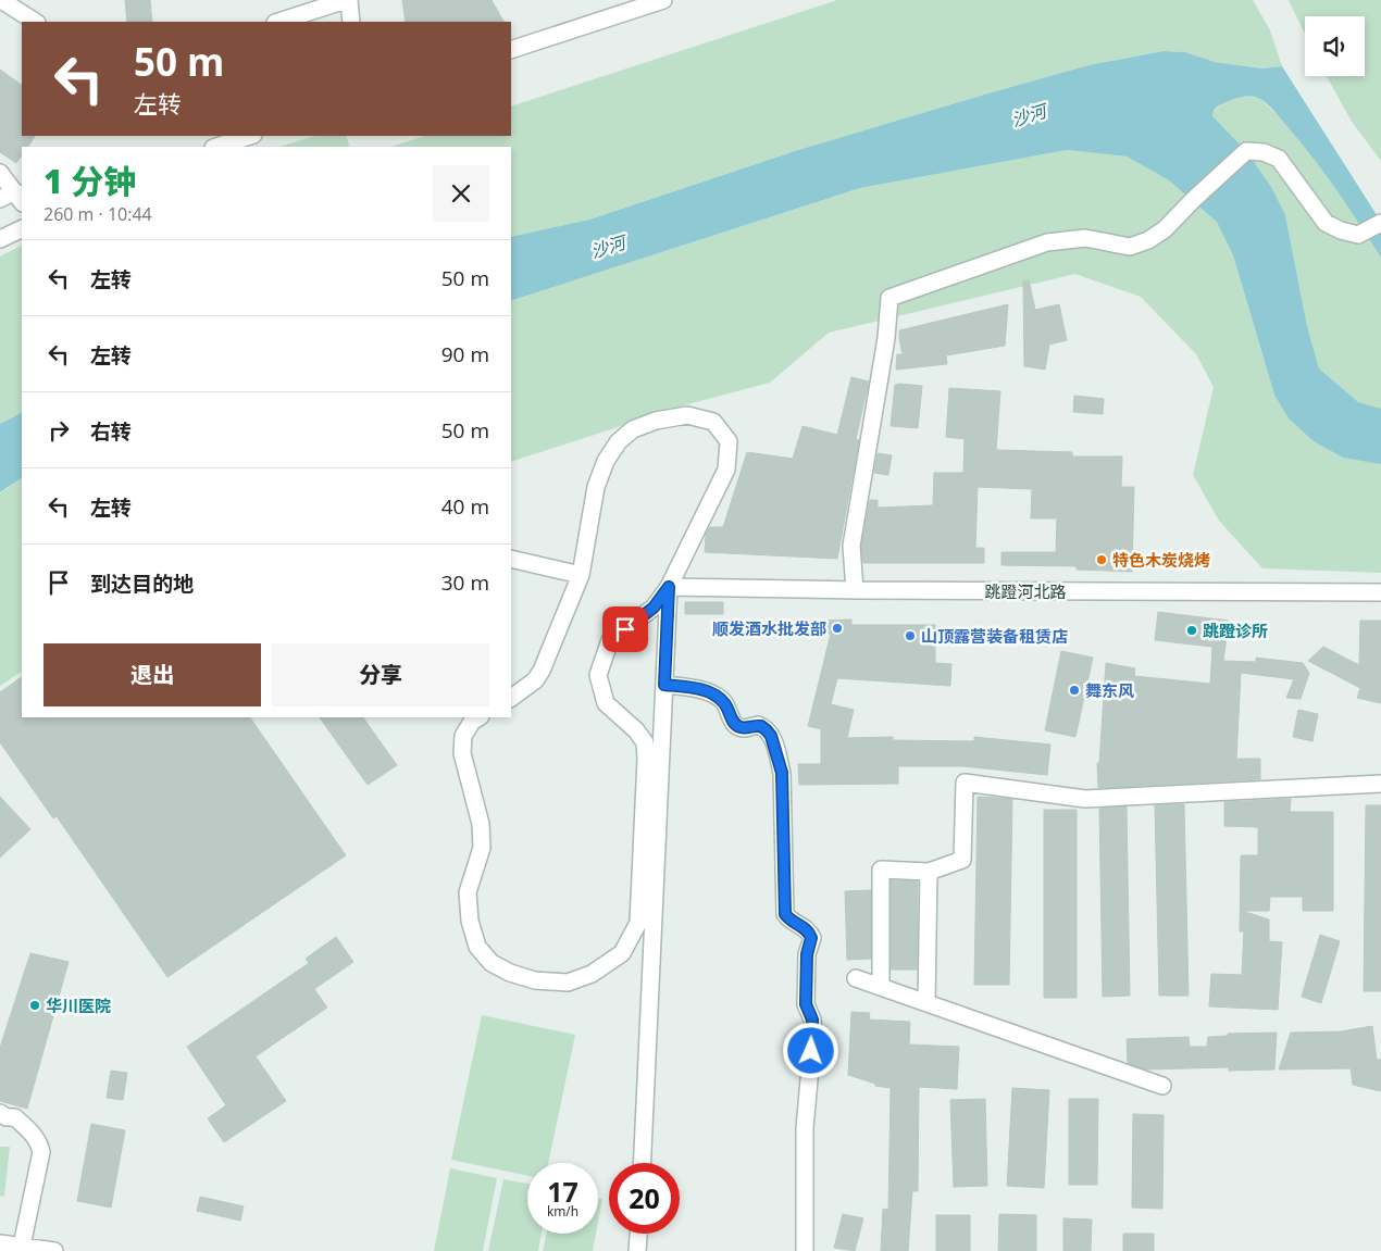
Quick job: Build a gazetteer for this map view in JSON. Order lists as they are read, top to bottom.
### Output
{
  "streets": {
    "street": ["跳蹬河北路"]
  },
  "water": ["沙河"],
  "places": [
    "特色木炭烧烤",
    "顺发酒水批发部",
    "跳蹬诊所",
    "山顶露营装备租赁店",
    "舞东风",
    "华川医院"
  ],
  "page": {
    "turn": ["50 m", "左转"],
    "heading": ["1 分钟", "260 m · 10:44"],
    "list": [
      {
        "name": "左转",
        "value": "50 m"
      },
      {
        "name": "左转",
        "value": "90 m"
      },
      {
        "name": "右转",
        "value": "50 m"
      },
      {
        "name": "左转",
        "value": "40 m"
      },
      {
        "name": "到达目的地",
        "value": "30 m"
      }
    ],
    "buttons": ["退出", "分享"],
    "speed": "17 km/h",
    "limit": "20"
  }
}
